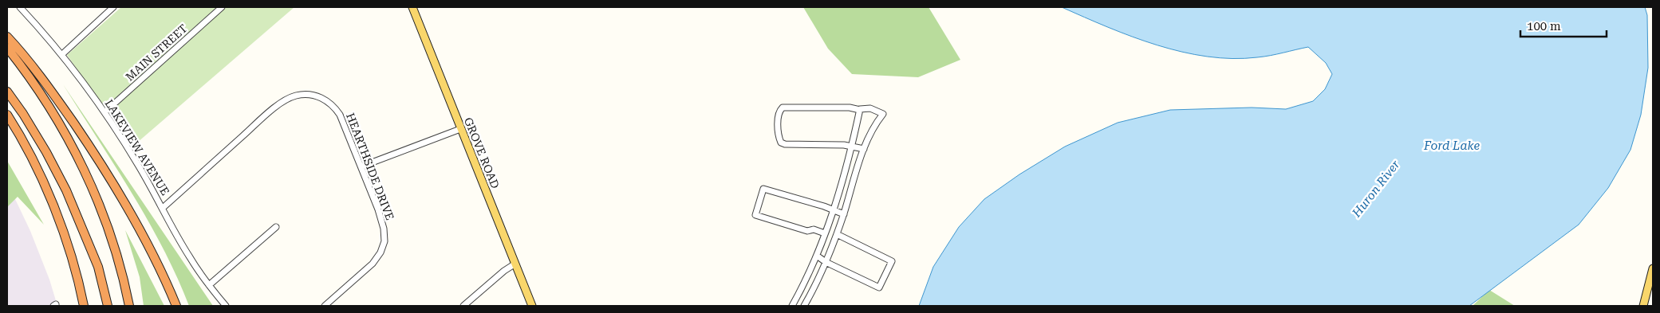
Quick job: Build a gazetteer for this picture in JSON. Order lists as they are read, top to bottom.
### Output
{
  "streets": {
    "main road": ["GROVE ROAD"],
    "street": ["MAIN STREET", "LAKEVIEW AVENUE", "HEARTHSIDE DRIVE"]
  },
  "crossings": [
    ["MAIN STREET", "LAKEVIEW AVENUE"],
    ["LAKEVIEW AVENUE", "HEARTHSIDE DRIVE"]
  ],
  "water": ["Ford Lake", "Huron River"],
  "scale_bar": "100 m"
}
